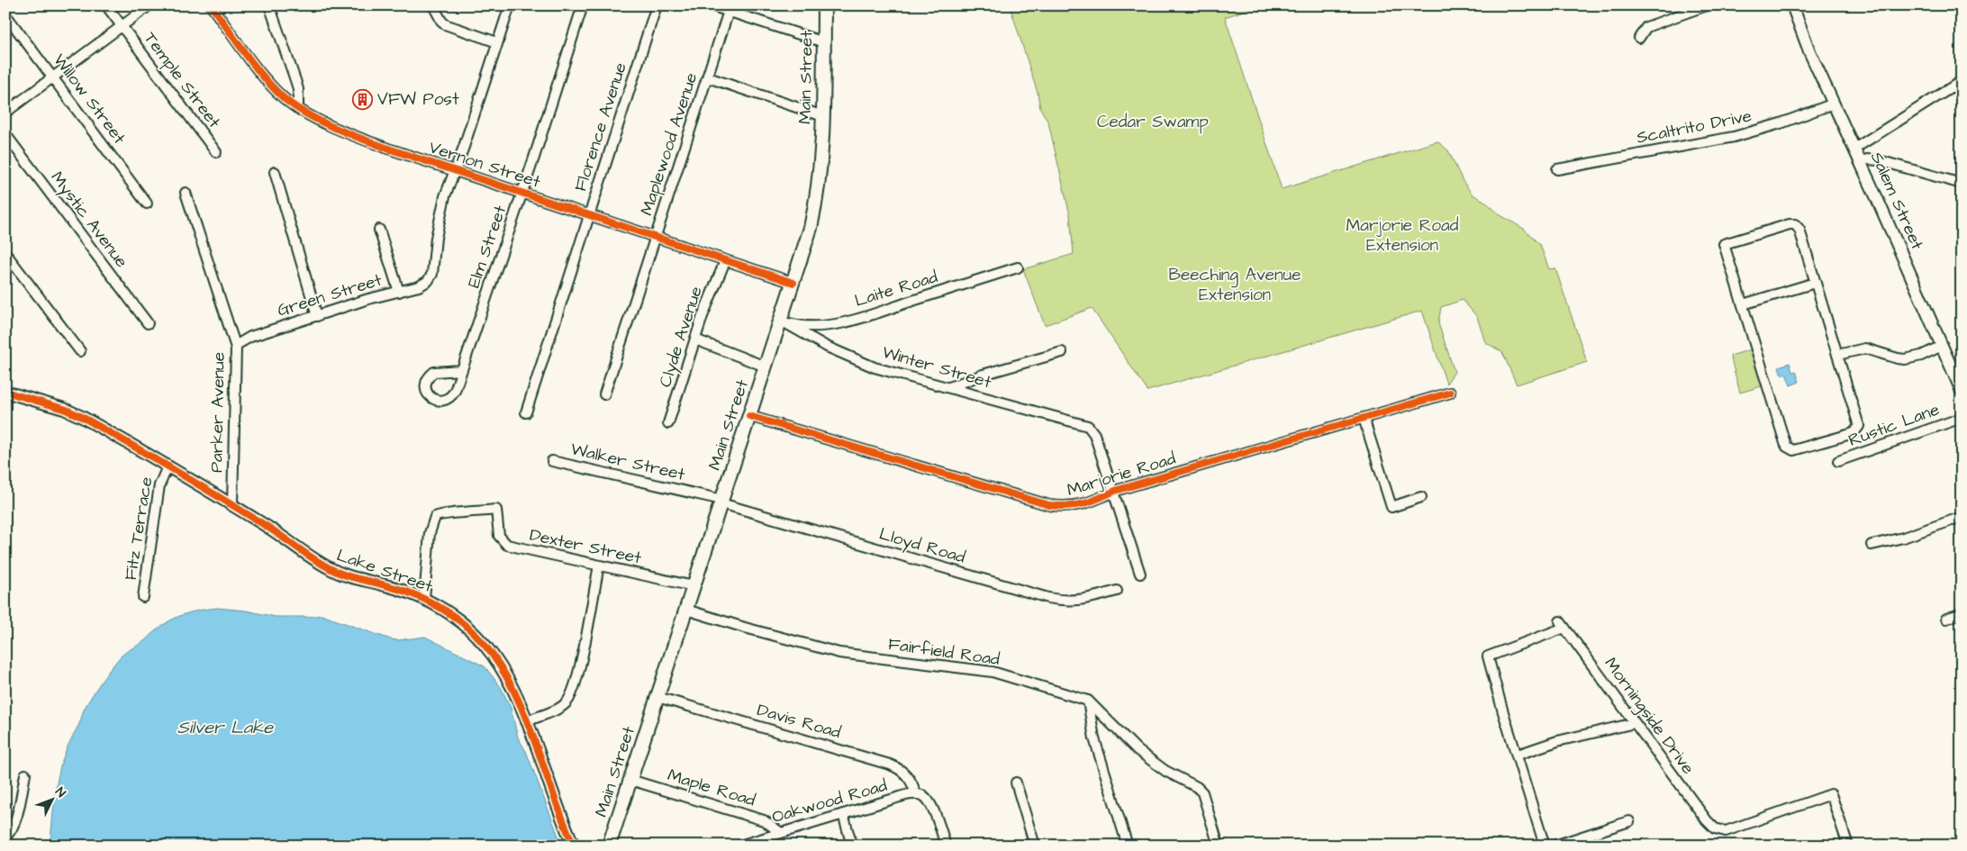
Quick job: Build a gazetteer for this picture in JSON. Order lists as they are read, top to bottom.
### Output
{
  "streets": {
    "main road": ["Main Street"],
    "street": [
      "Temple Street",
      "Willow Street",
      "Florence Avenue",
      "Scaltrito Drive",
      "Maplewood Avenue",
      "Vernon Street",
      "Salem Street",
      "Mystic Avenue",
      "Elm Street",
      "Laite Road",
      "Green Street",
      "Clyde Avenue",
      "Winter Street",
      "Parker Avenue",
      "Rustic Lane",
      "Walker Street",
      "Marjorie Road",
      "Fitz Terrace",
      "Lloyd Road",
      "Dexter Street",
      "Lake Street",
      "Fairfield Road",
      "Morningside Drive",
      "Davis Road",
      "Maple Road",
      "Oakwood Road"
    ]
  },
  "crossings": [
    ["Main Street", "Vernon Street"],
    ["Main Street", "Laite Road"],
    ["Main Street", "Winter Street"],
    ["Main Street", "Walker Street"],
    ["Main Street", "Marjorie Road"],
    ["Main Street", "Lloyd Road"],
    ["Main Street", "Dexter Street"],
    ["Main Street", "Fairfield Road"],
    ["Main Street", "Davis Road"],
    ["Main Street", "Maple Road"],
    ["Florence Avenue", "Vernon Street"],
    ["Scaltrito Drive", "Salem Street"],
    ["Maplewood Avenue", "Vernon Street"],
    ["Vernon Street", "Elm Street"],
    ["Vernon Street", "Green Street"],
    ["Vernon Street", "Clyde Avenue"],
    ["Laite Road", "Winter Street"],
    ["Green Street", "Parker Avenue"],
    ["Winter Street", "Marjorie Road"],
    ["Parker Avenue", "Lake Street"],
    ["Walker Street", "Lloyd Road"],
    ["Fitz Terrace", "Lake Street"],
    ["Dexter Street", "Lake Street"],
    ["Davis Road", "Oakwood Road"],
    ["Maple Road", "Oakwood Road"]
  ],
  "water": ["Silver Lake"],
  "parks": ["Cedar Swamp", "Marjorie Road Extension", "Beeching Avenue Extension"],
  "places": {
    "building": ["VFW Post"]
  },
  "north": "top right"
}
